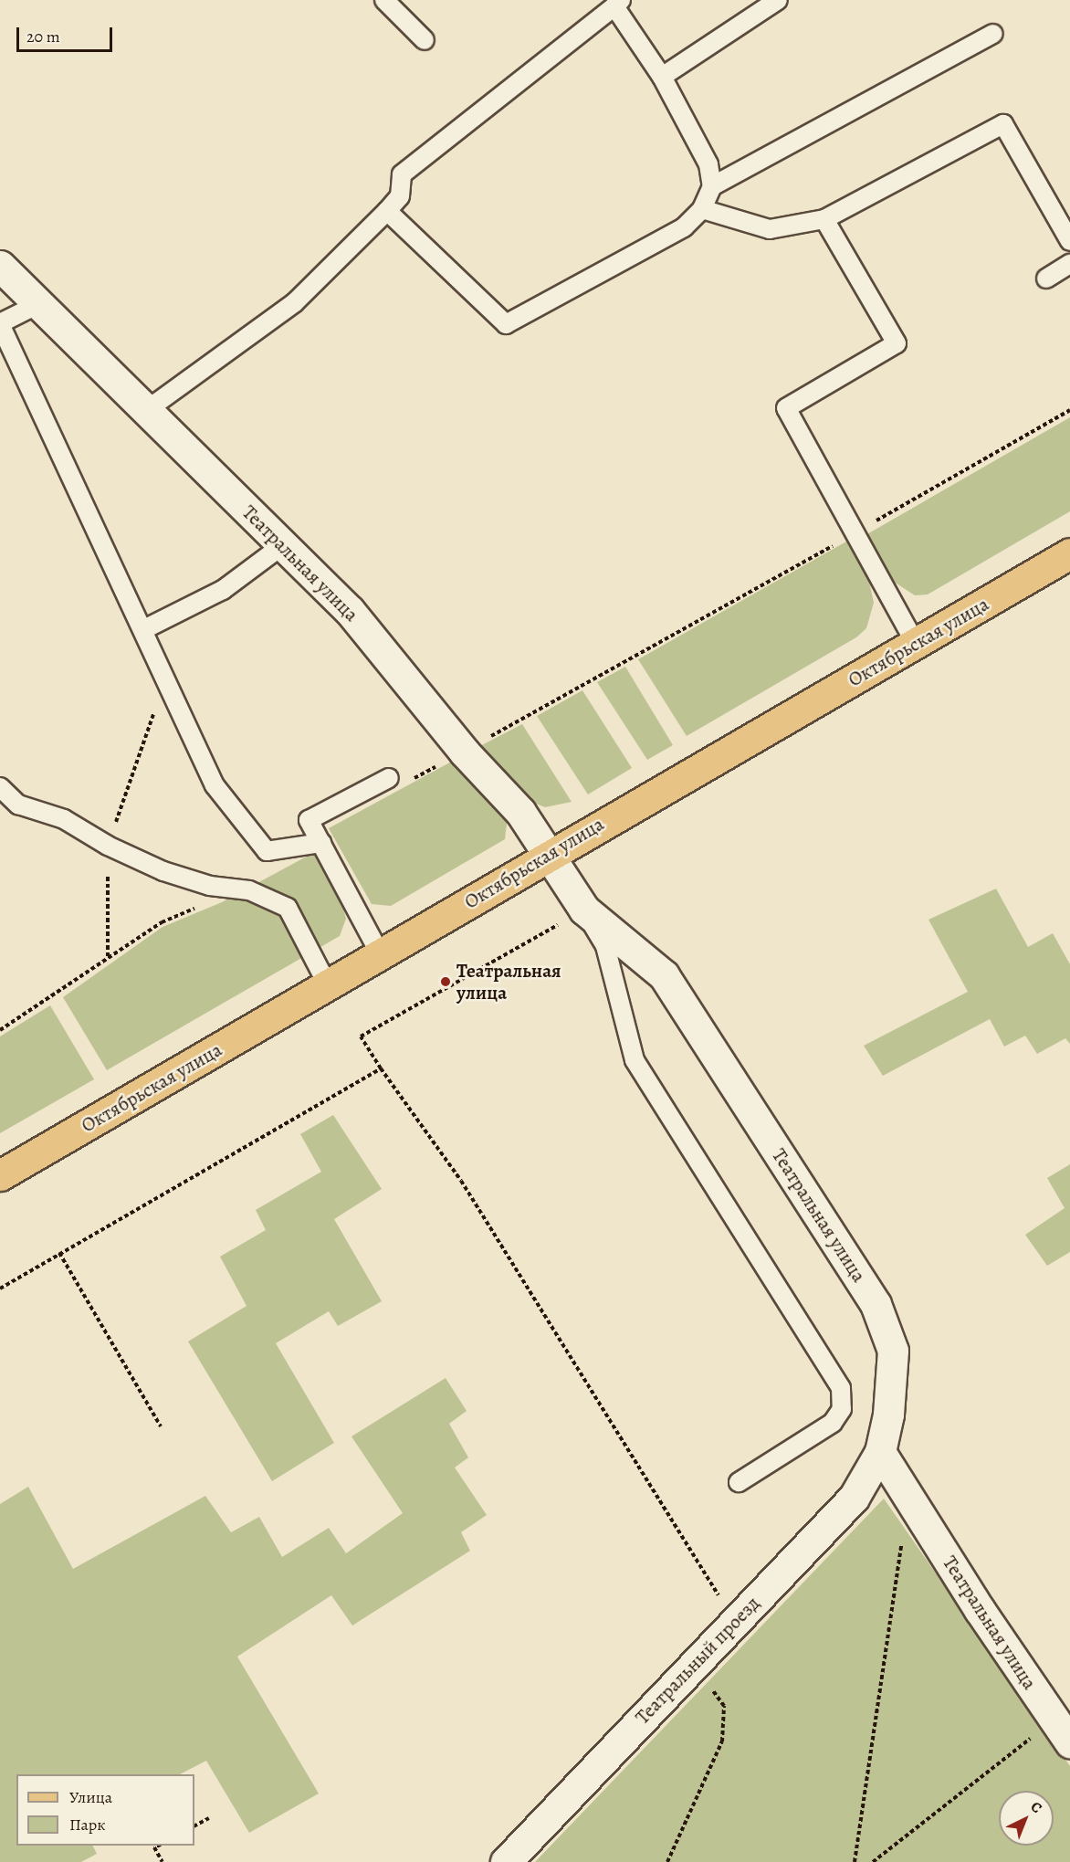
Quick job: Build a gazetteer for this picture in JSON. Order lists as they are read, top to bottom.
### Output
{
  "streets": {
    "main road": ["Октябрьская улица"],
    "street": ["Театральная улица", "Театральный проезд"]
  },
  "crossings": [
    ["Театральная улица", "Октябрьская улица"],
    ["Театральная улица", "Театральный проезд"]
  ],
  "places": ["Театральная улица"],
  "legend": ["Улица", "Парк"],
  "scale_bar": "20 m",
  "north": "top right"
}
